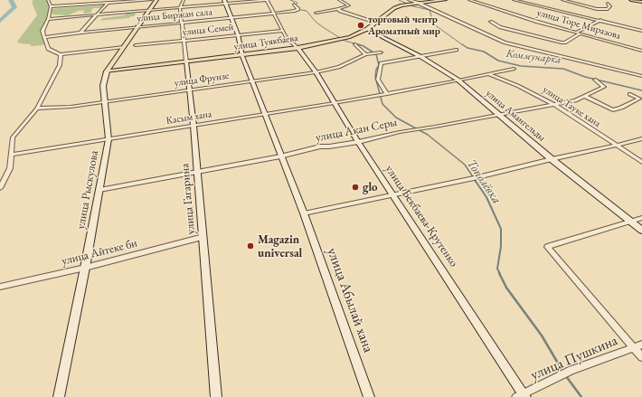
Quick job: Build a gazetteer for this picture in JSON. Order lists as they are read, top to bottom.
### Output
{
  "streets": {
    "main road": ["улица Туякбаева", "улица Рыскулова"],
    "street": [
      "улица Биржан сала",
      "улица Торе Миразова",
      "улица Семей",
      "улица Фрунзе",
      "улица Тауке хана",
      "улица Амангельды",
      "Касым хана",
      "улица Акан Серы",
      "улица Гагарина",
      "улица Бекбаева-Крутенко",
      "улица Айтеке би",
      "улица Абылай хана",
      "улица Пушкина"
    ]
  },
  "crossings": [
    ["улица Биржан сала", "улица Рыскулова"],
    ["улица Биржан сала", "улица Гагарина"],
    ["улица Семей", "улица Гагарина"],
    ["улица Туякбаева", "улица Амангельды"],
    ["улица Туякбаева", "улица Рыскулова"],
    ["улица Туякбаева", "улица Гагарина"],
    ["улица Туякбаева", "улица Бекбаева-Крутенко"],
    ["улица Фрунзе", "улица Рыскулова"],
    ["улица Фрунзе", "улица Гагарина"],
    ["улица Фрунзе", "улица Бекбаева-Крутенко"],
    ["улица Тауке хана", "улица Акан Серы"],
    ["улица Амангельды", "улица Акан Серы"],
    ["Касым хана", "улица Рыскулова"],
    ["Касым хана", "улица Гагарина"],
    ["Касым хана", "улица Бекбаева-Крутенко"],
    ["улица Акан Серы", "улица Рыскулова"],
    ["улица Акан Серы", "улица Гагарина"],
    ["улица Акан Серы", "улица Бекбаева-Крутенко"],
    ["улица Акан Серы", "улица Абылай хана"],
    ["улица Рыскулова", "улица Айтеке би"],
    ["улица Гагарина", "улица Айтеке би"],
    ["улица Бекбаева-Крутенко", "улица Пушкина"]
  ],
  "water": ["Коммунарка", "Тополёвка"],
  "places": ["торговый чентр Ароматный мир", "glo", "Magazin universal"]
}
